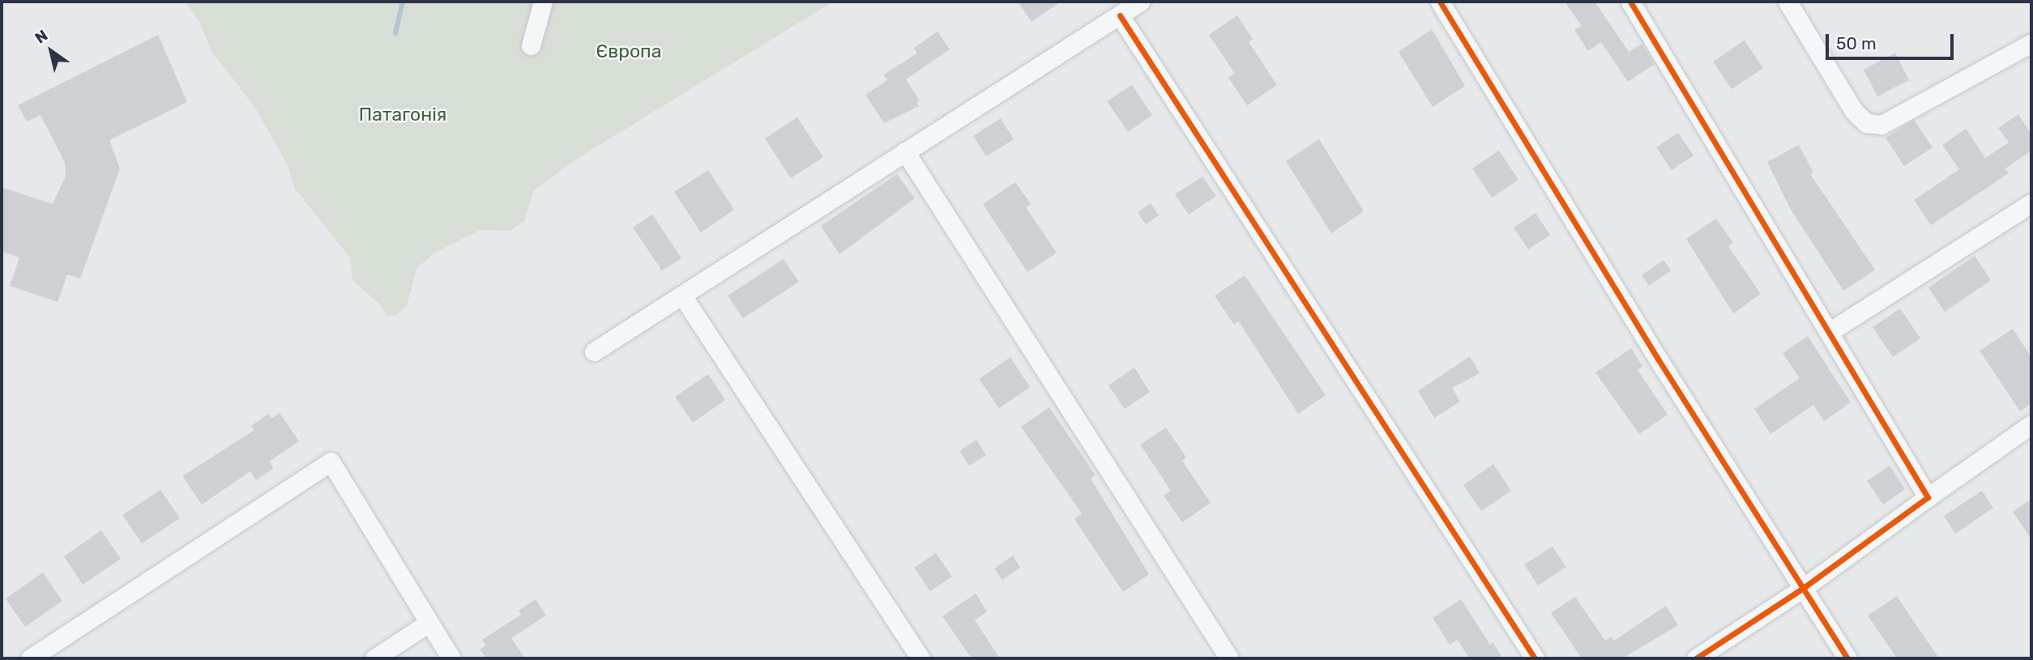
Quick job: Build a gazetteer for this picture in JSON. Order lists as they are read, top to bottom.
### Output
{
  "parks": ["Європа", "Патагонія"],
  "scale_bar": "50 m",
  "north": "top left"
}
